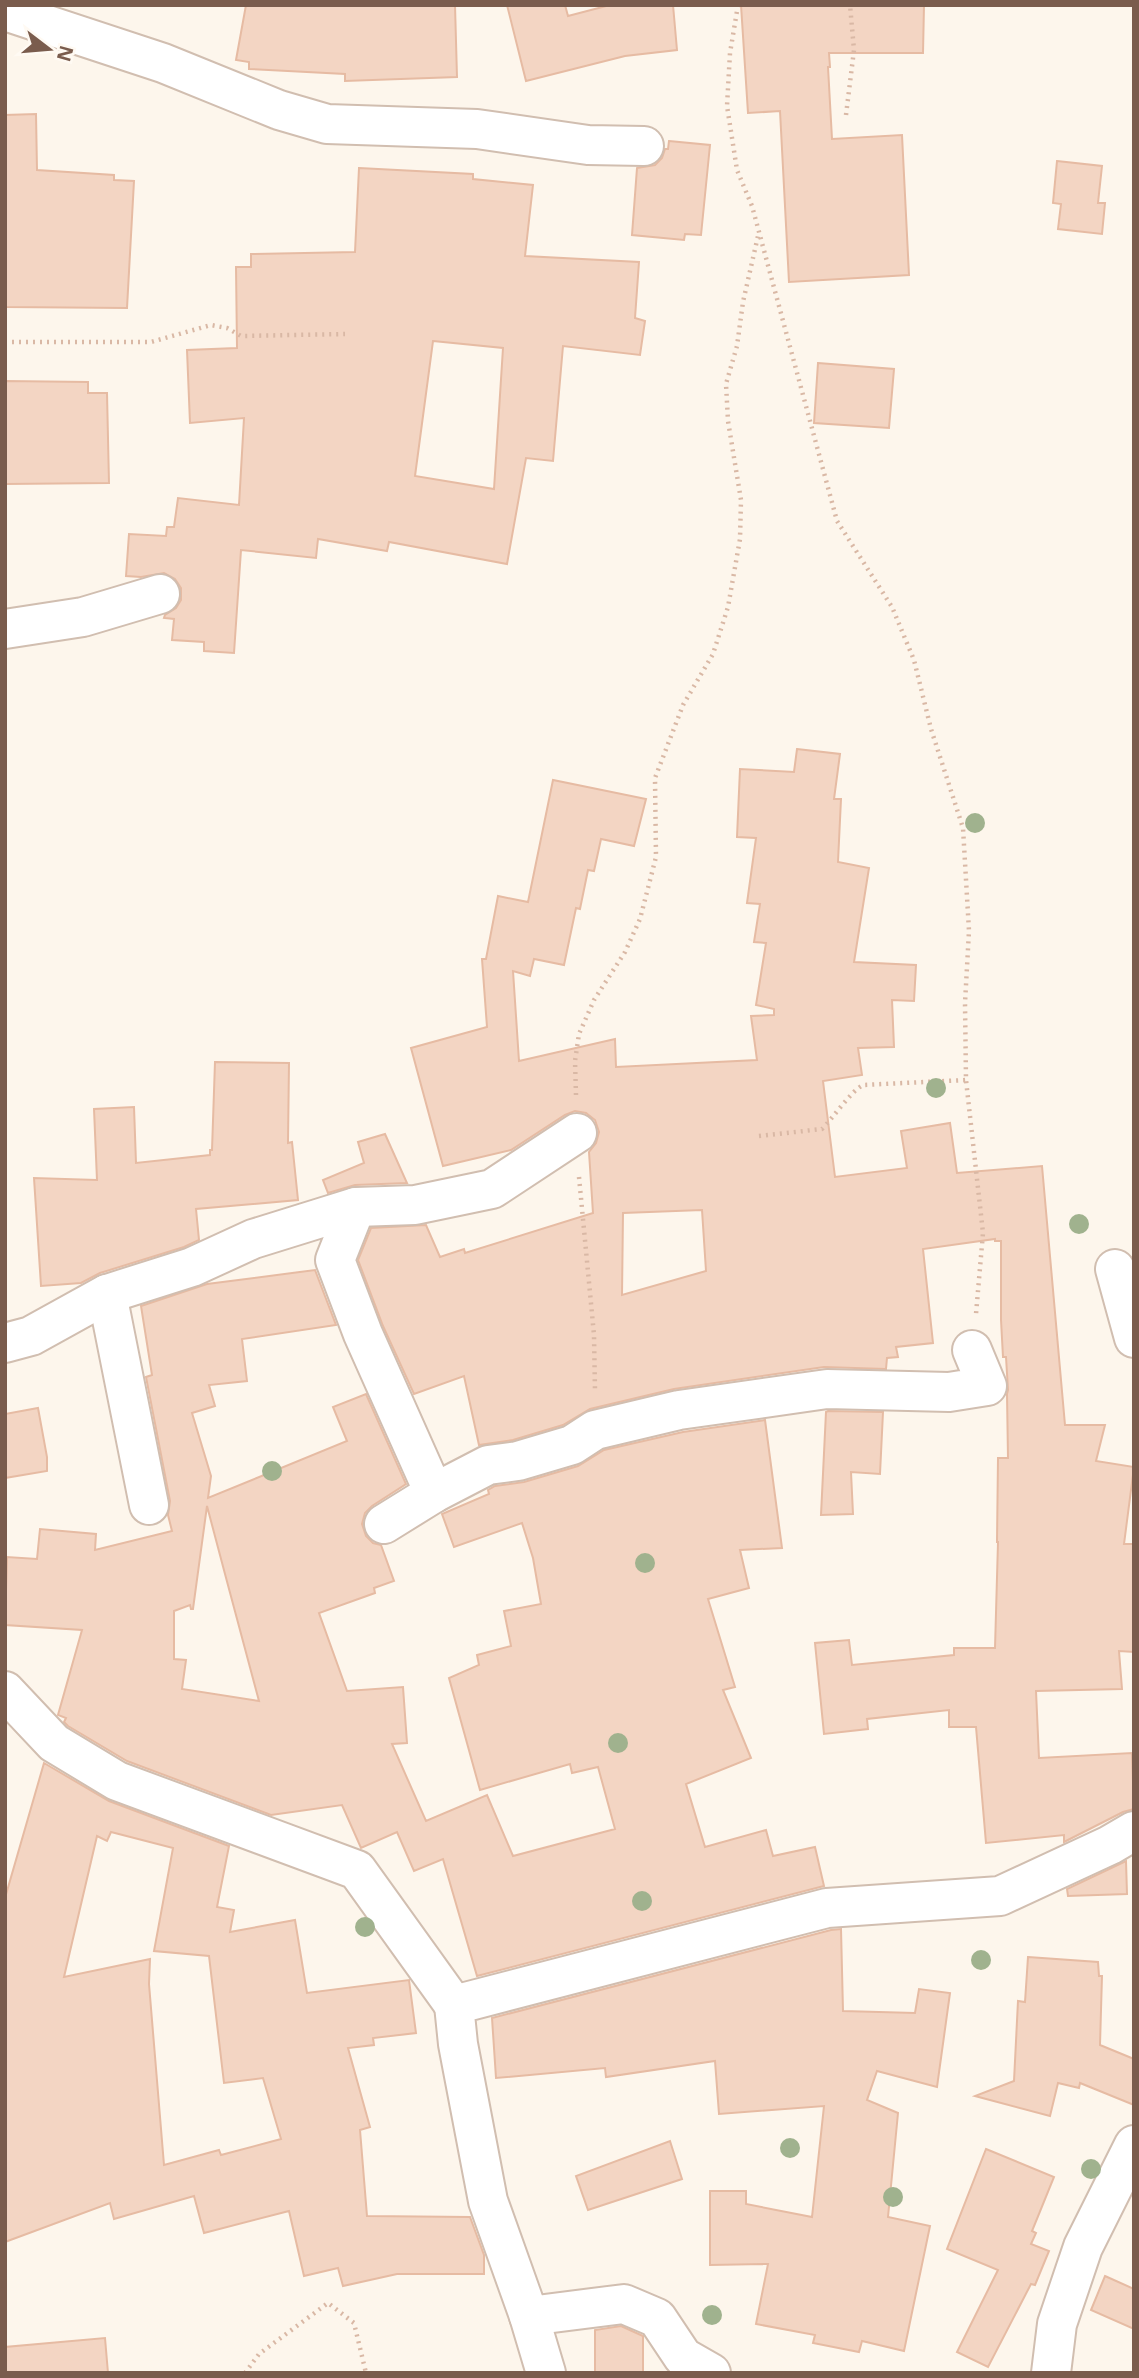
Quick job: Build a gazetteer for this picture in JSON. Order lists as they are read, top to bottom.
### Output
{
  "north": "right"
}
